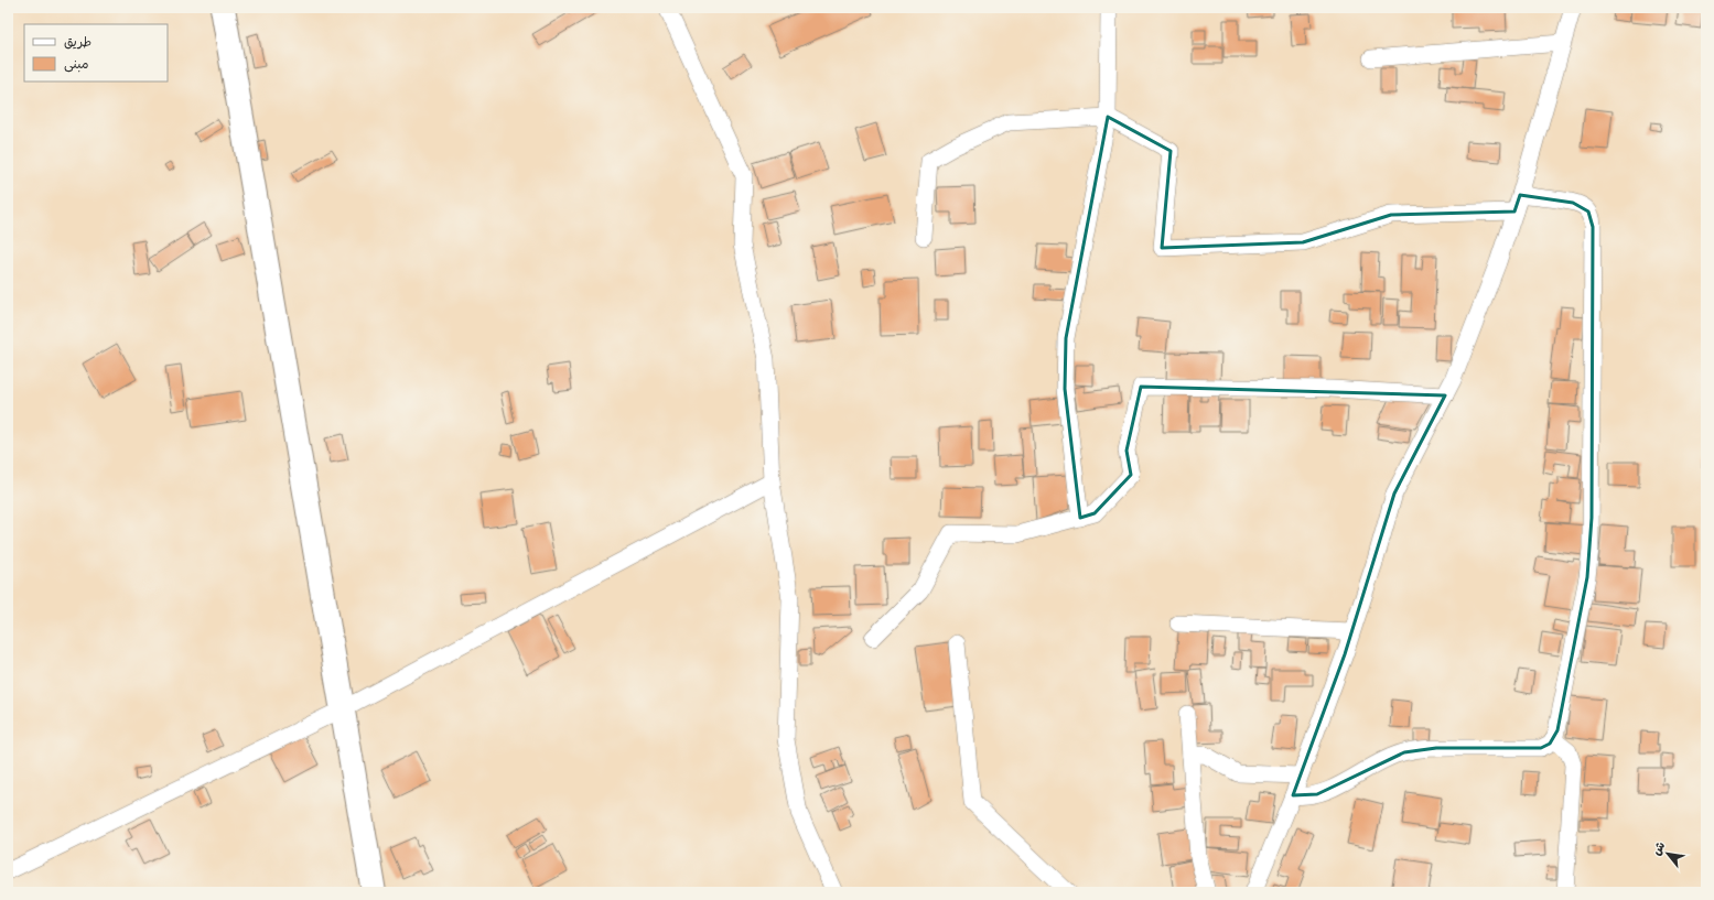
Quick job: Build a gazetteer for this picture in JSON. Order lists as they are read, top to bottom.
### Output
{
  "legend": ["طريق", "مبنى"],
  "north": "top left"
}
